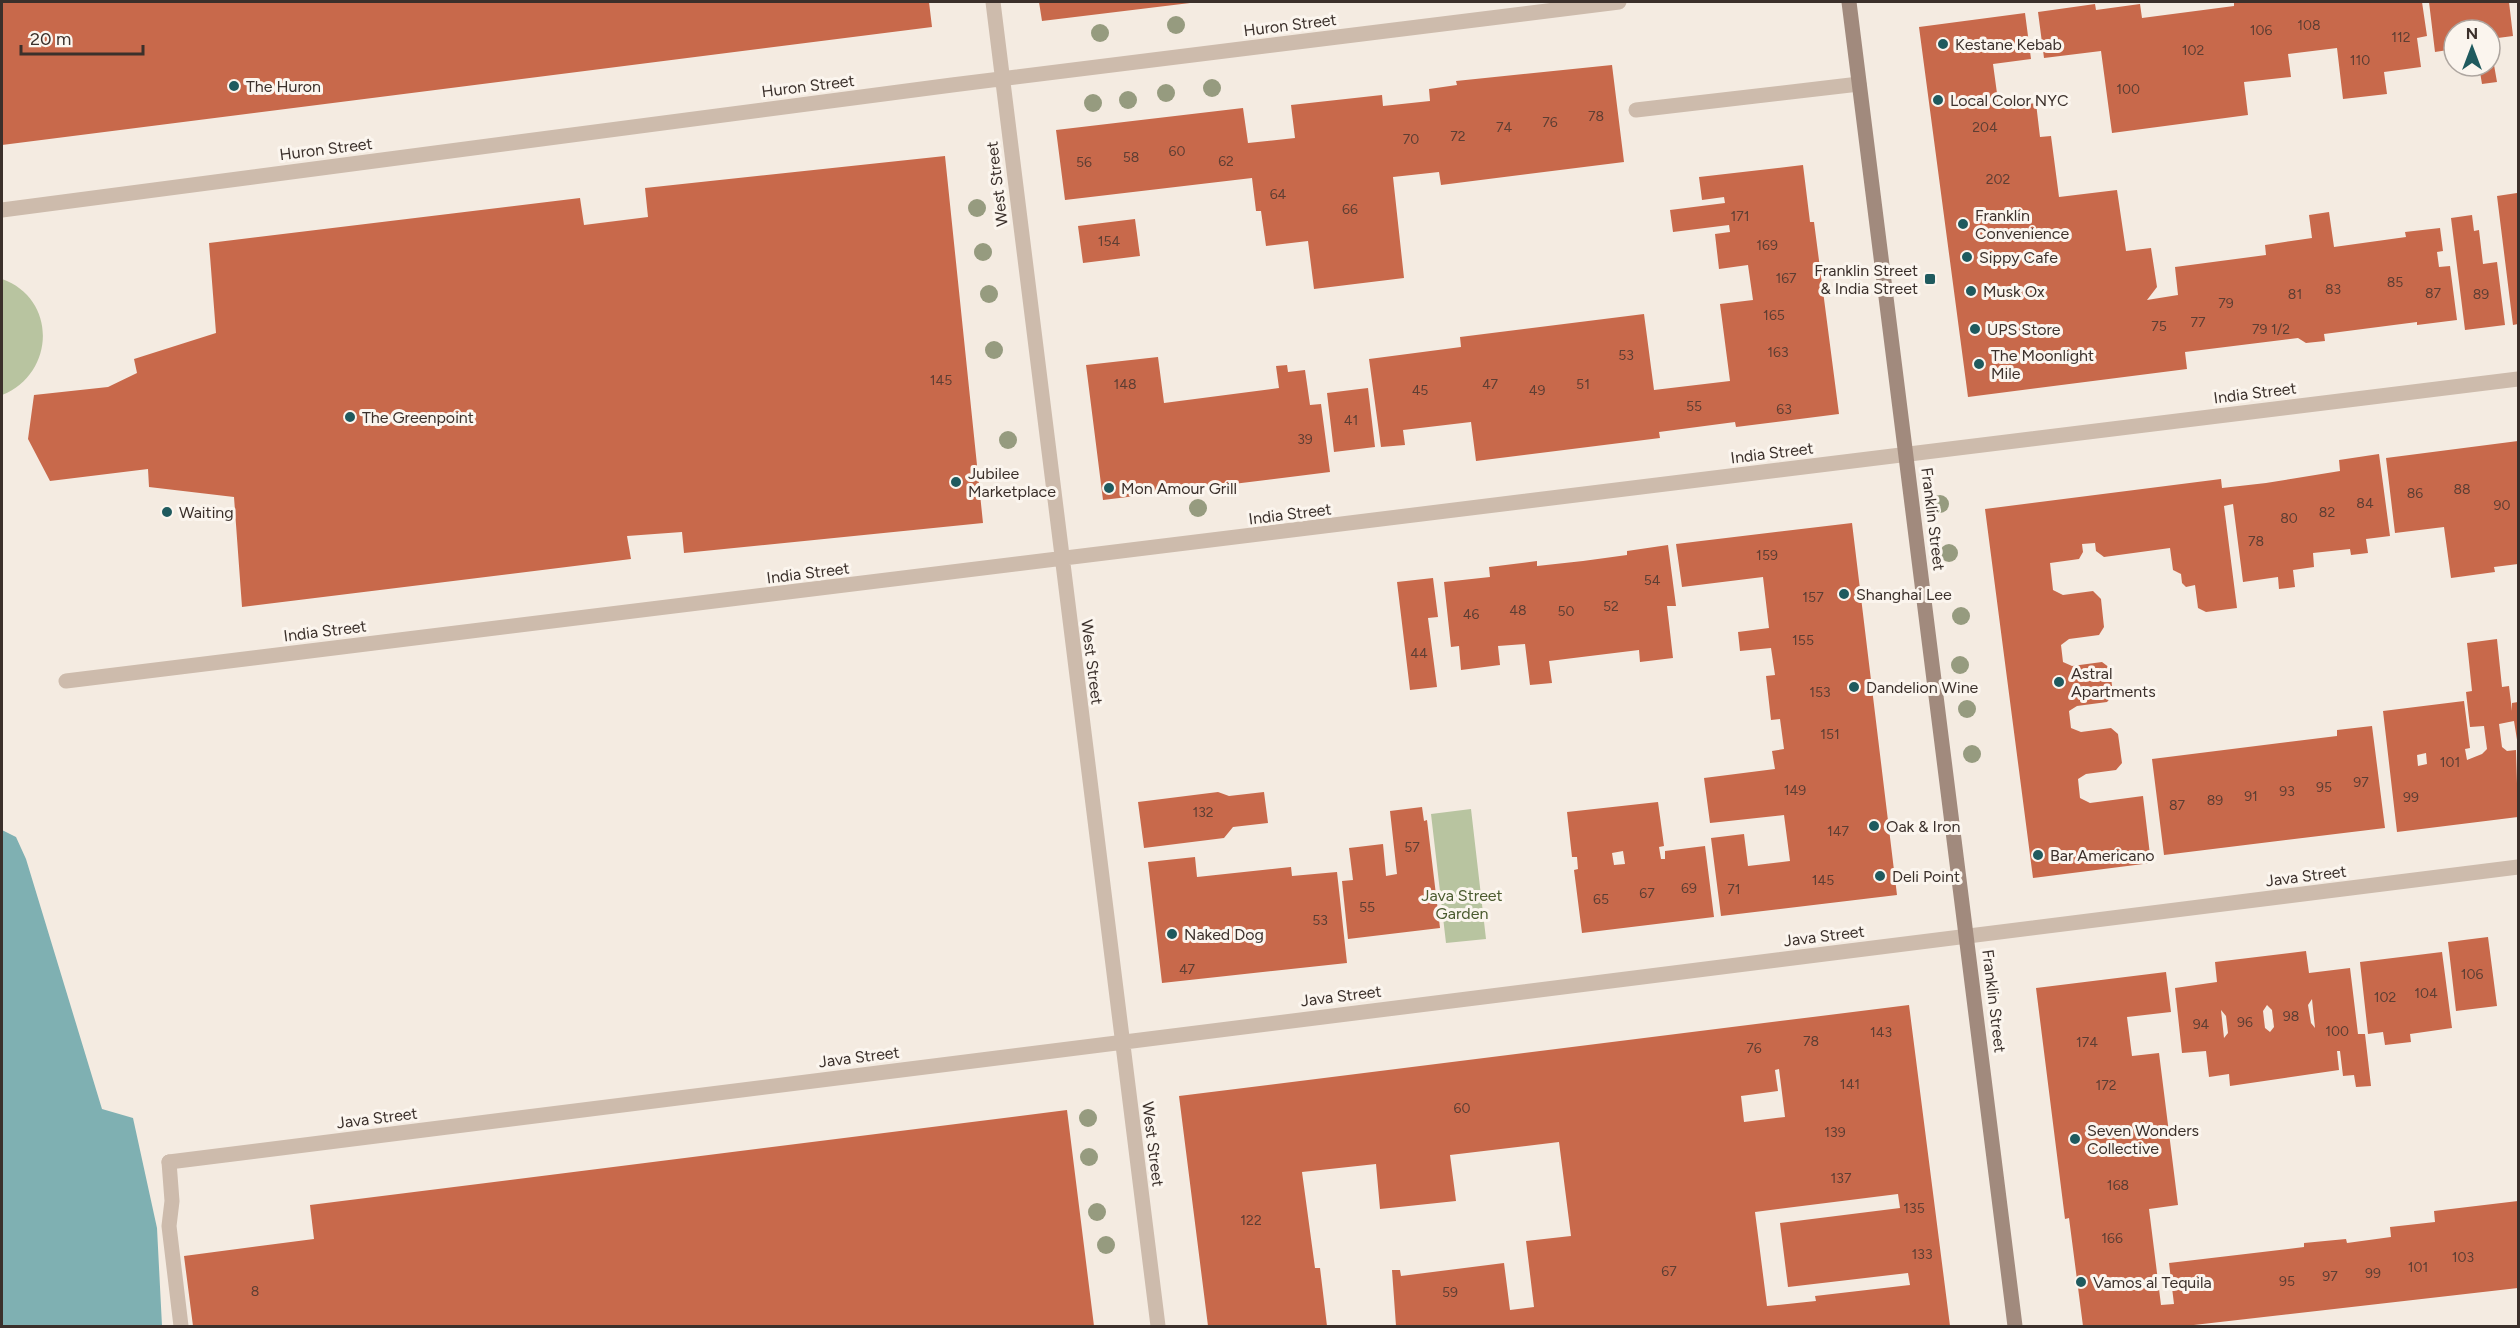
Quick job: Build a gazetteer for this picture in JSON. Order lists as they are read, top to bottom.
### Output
{
  "streets": {
    "street": [
      "Huron Street",
      "West Street",
      "India Street",
      "Franklin Street",
      "Java Street"
    ]
  },
  "crossings": [
    ["Huron Street", "West Street"],
    ["West Street", "India Street"],
    ["West Street", "Java Street"],
    ["India Street", "Franklin Street"],
    ["Franklin Street", "Java Street"]
  ],
  "parks": ["Java Street Garden"],
  "places": {
    "other": [
      "Kestane Kebab",
      "The Huron",
      "Local Color NYC",
      "Franklin Convenience",
      "Sippy Cafe",
      "Musk Ox",
      "UPS Store",
      "The Moonlight Mile",
      "The Greenpoint",
      "Jubilee Marketplace",
      "Mon Amour Grill",
      "Waiting",
      "Shanghai Lee",
      "Astral Apartments",
      "Dandelion Wine",
      "Oak & Iron",
      "Bar Americano",
      "Deli Point",
      "Naked Dog",
      "Seven Wonders Collective",
      "Vamos al Tequila"
    ],
    "transit": ["Franklin Street & India Street"]
  },
  "house_numbers": [
    "108",
    "106",
    "112",
    "102",
    "110",
    "100",
    "78",
    "76",
    "74",
    "204",
    "72",
    "70",
    "60",
    "58",
    "62",
    "56",
    "202",
    "64",
    "66",
    "171",
    "154",
    "169",
    "167",
    "85",
    "83",
    "87",
    "81",
    "89",
    "79",
    "165",
    "77",
    "75",
    "79 1/2",
    "163",
    "53",
    "145",
    "148",
    "47",
    "51",
    "45",
    "49",
    "55",
    "63",
    "41",
    "39",
    "88",
    "86",
    "84",
    "90",
    "82",
    "80",
    "78",
    "159",
    "54",
    "157",
    "52",
    "48",
    "50",
    "46",
    "155",
    "44",
    "153",
    "151",
    "101",
    "97",
    "95",
    "149",
    "93",
    "91",
    "99",
    "89",
    "87",
    "132",
    "147",
    "57",
    "145",
    "69",
    "71",
    "67",
    "65",
    "55",
    "53",
    "47",
    "106",
    "104",
    "102",
    "98",
    "96",
    "94",
    "100",
    "143",
    "78",
    "174",
    "76",
    "141",
    "172",
    "60",
    "139",
    "137",
    "168",
    "135",
    "122",
    "166",
    "133",
    "103",
    "101",
    "67",
    "99",
    "97",
    "95",
    "8",
    "59"
  ],
  "scale_bar": "20 m",
  "north": "top"
}
